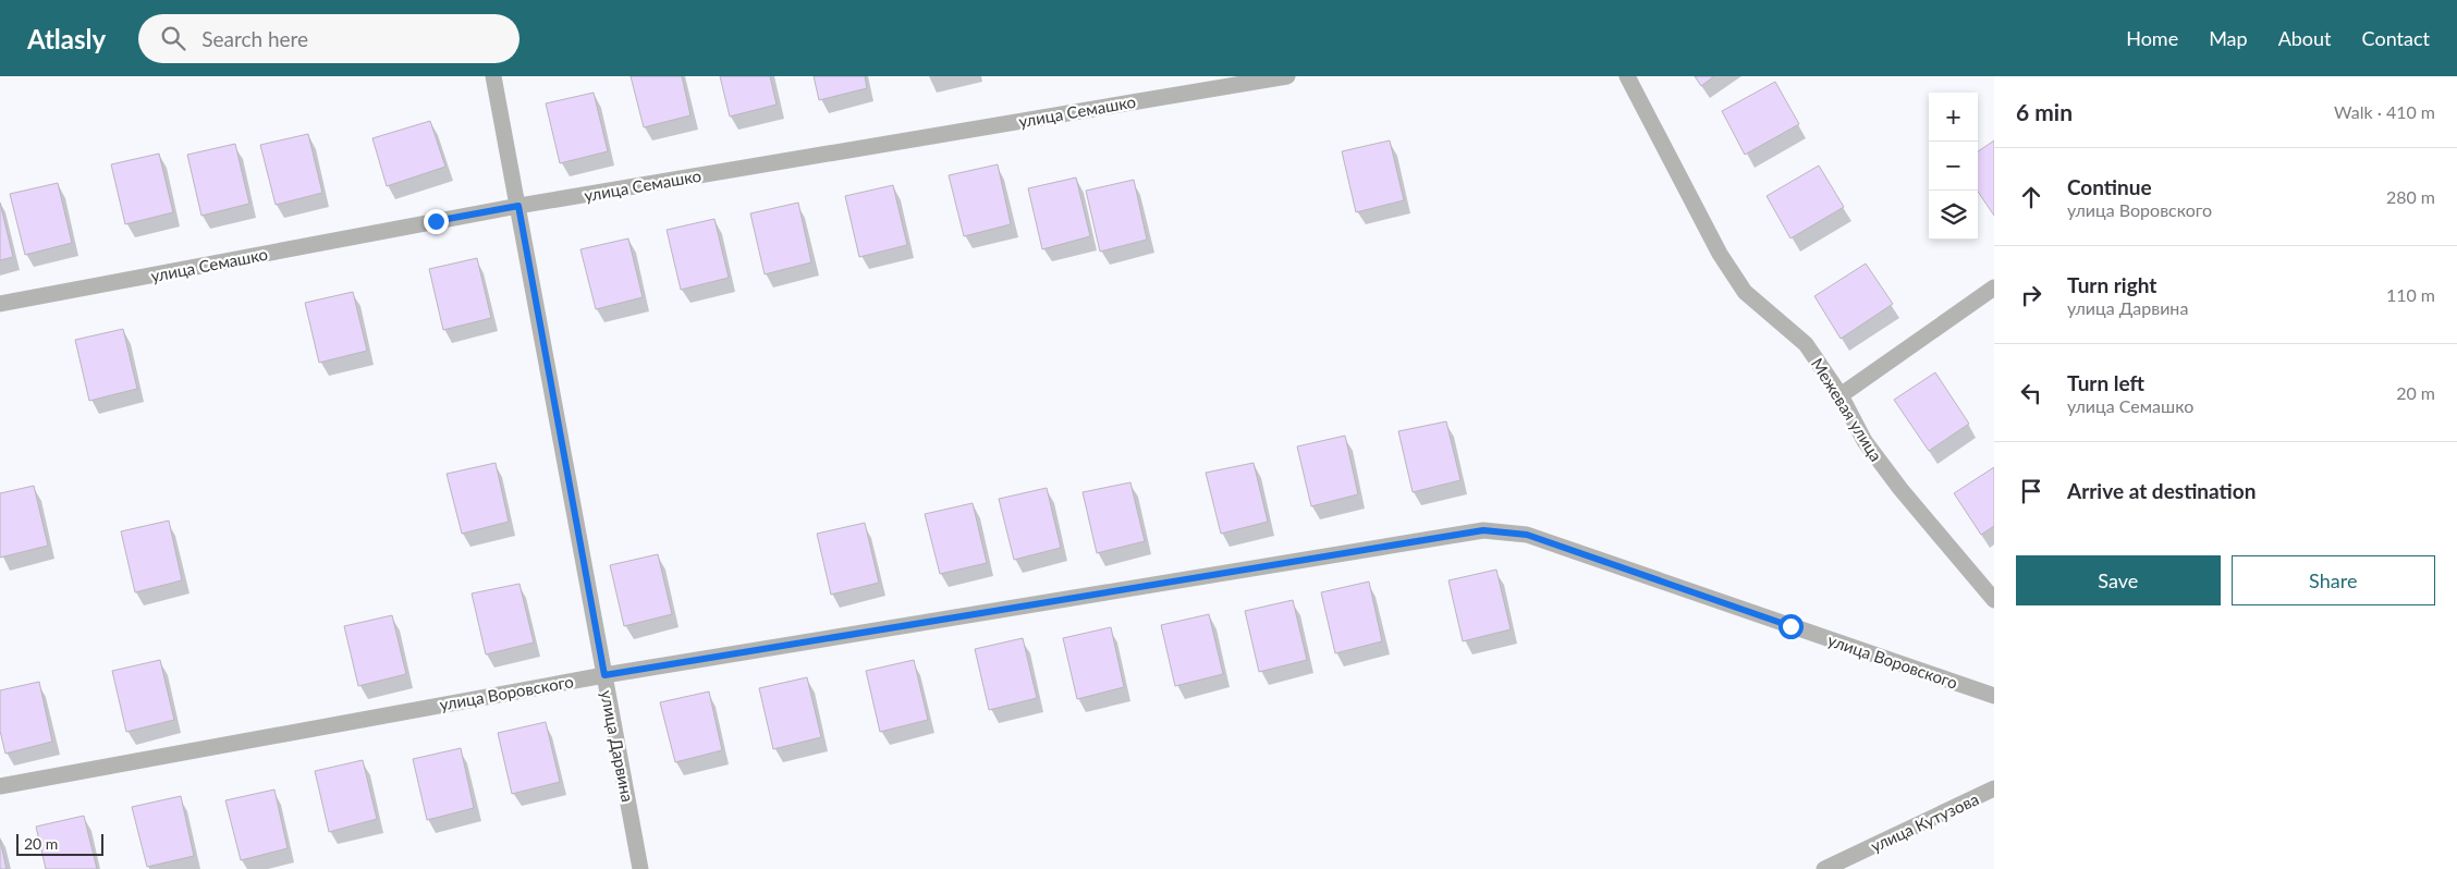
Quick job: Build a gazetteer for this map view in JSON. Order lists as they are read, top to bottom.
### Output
{
  "streets": {
    "street": [
      "улица Семашко",
      "Межевая улица",
      "улица Воровского",
      "улица Дарвина",
      "улица Кутузова"
    ]
  },
  "crossings": [
    ["улица Семашко", "улица Дарвина"],
    ["улица Воровского", "улица Дарвина"]
  ],
  "scale_bar": "20 m",
  "page": {
    "header": "Atlasly",
    "search": "Search here",
    "nav": [
      "Home",
      "Map",
      "About",
      "Contact"
    ],
    "heading": ["6 min", "Walk · 410 m"],
    "map_buttons": ["+", "−"],
    "list": [
      ["Continue", "улица Воровского", "280 m"],
      ["Turn right", "улица Дарвина", "110 m"],
      ["Turn left", "улица Семашко", "20 m"],
      "Arrive at destination"
    ],
    "buttons": ["Save", "Share"],
    "scale": "20 m"
  }
}
